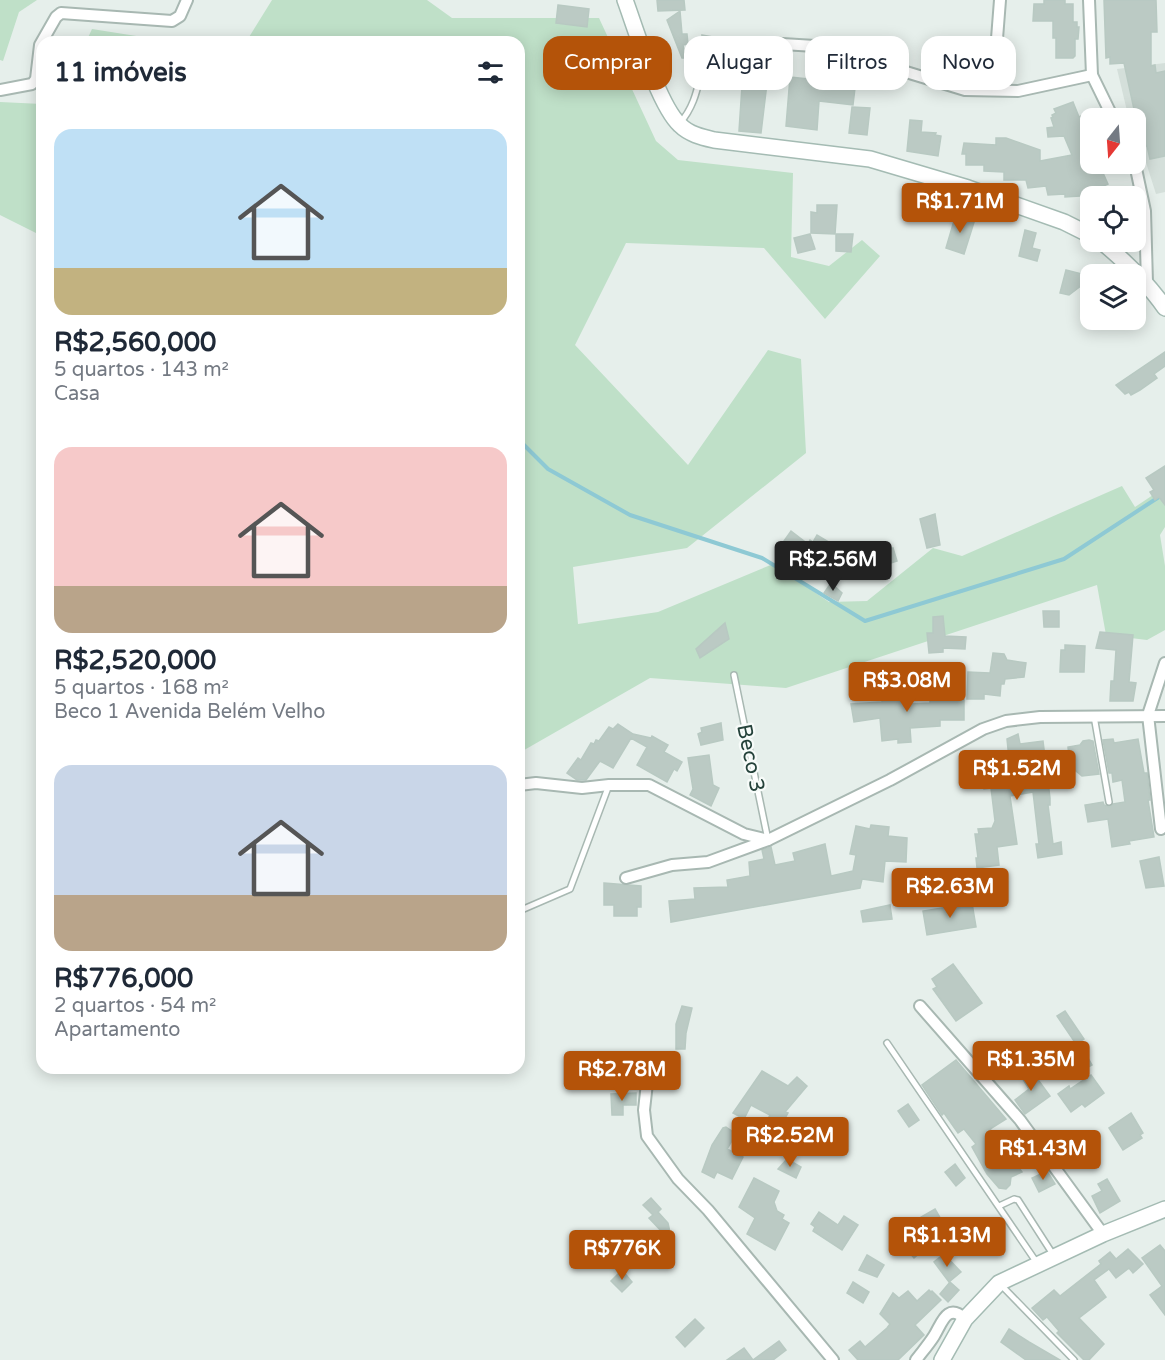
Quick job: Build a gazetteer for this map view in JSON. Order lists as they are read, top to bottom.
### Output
{
  "streets": {
    "lane": ["Beco 3"]
  },
  "north": "bottom",
  "page": {
    "chip": [
      "Comprar",
      "Alugar",
      "Filtros",
      "Novo"
    ],
    "heading": "11 imóveis",
    "list": [
      {
        "name": "R$2,560,000",
        "note": "5 quartos · 143 m² · Casa"
      },
      {
        "name": "R$2,520,000",
        "note": "5 quartos · 168 m² · Beco 1 Avenida Belém Velho"
      },
      {
        "name": "R$776,000",
        "note": "2 quartos · 54 m² · Apartamento"
      }
    ],
    "price": [
      "R$1.71M",
      "R$2.56M",
      "R$3.08M",
      "R$1.52M",
      "R$2.63M",
      "R$1.35M",
      "R$2.78M",
      "R$2.52M",
      "R$1.43M",
      "R$1.13M",
      "R$776K"
    ]
  }
}
